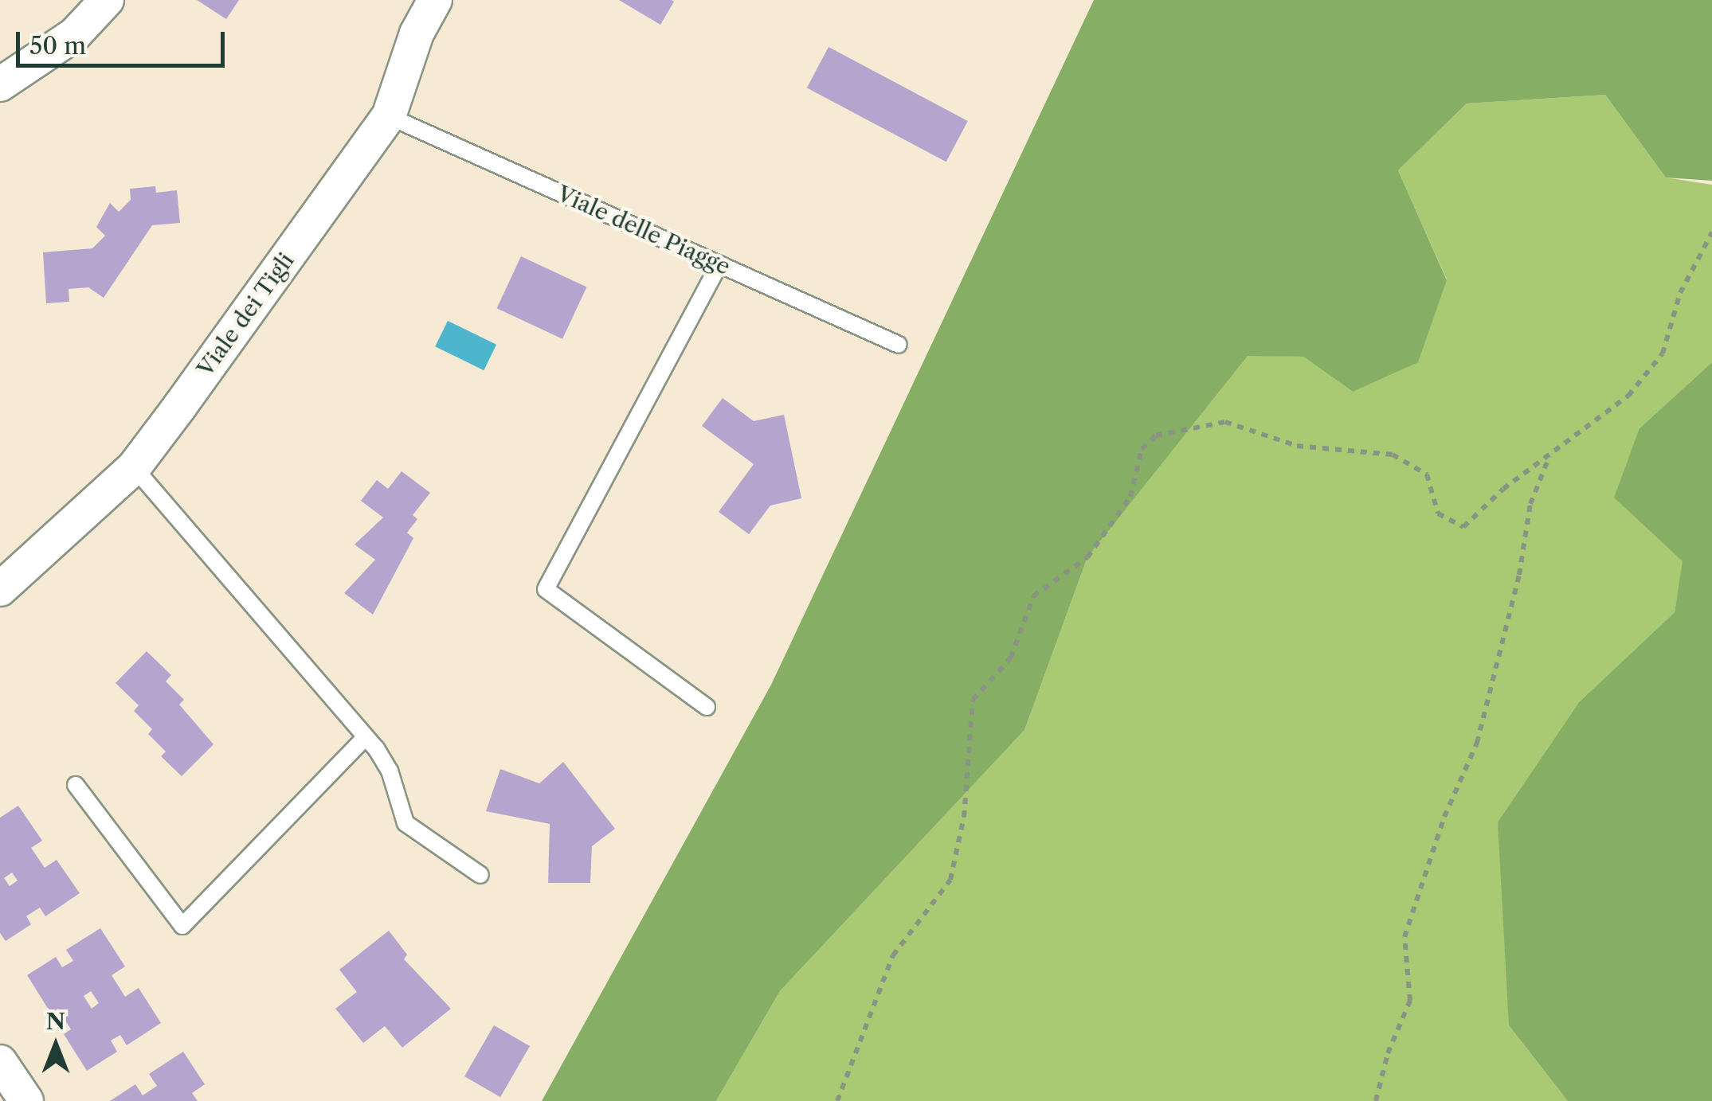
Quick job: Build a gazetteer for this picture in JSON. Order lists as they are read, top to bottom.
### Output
{
  "streets": {
    "street": ["Viale dei Tigli"],
    "lane": ["Viale delle Piagge"]
  },
  "crossings": [
    ["Viale delle Piagge", "Viale dei Tigli"]
  ],
  "scale_bar": "50 m",
  "north": "top"
}
